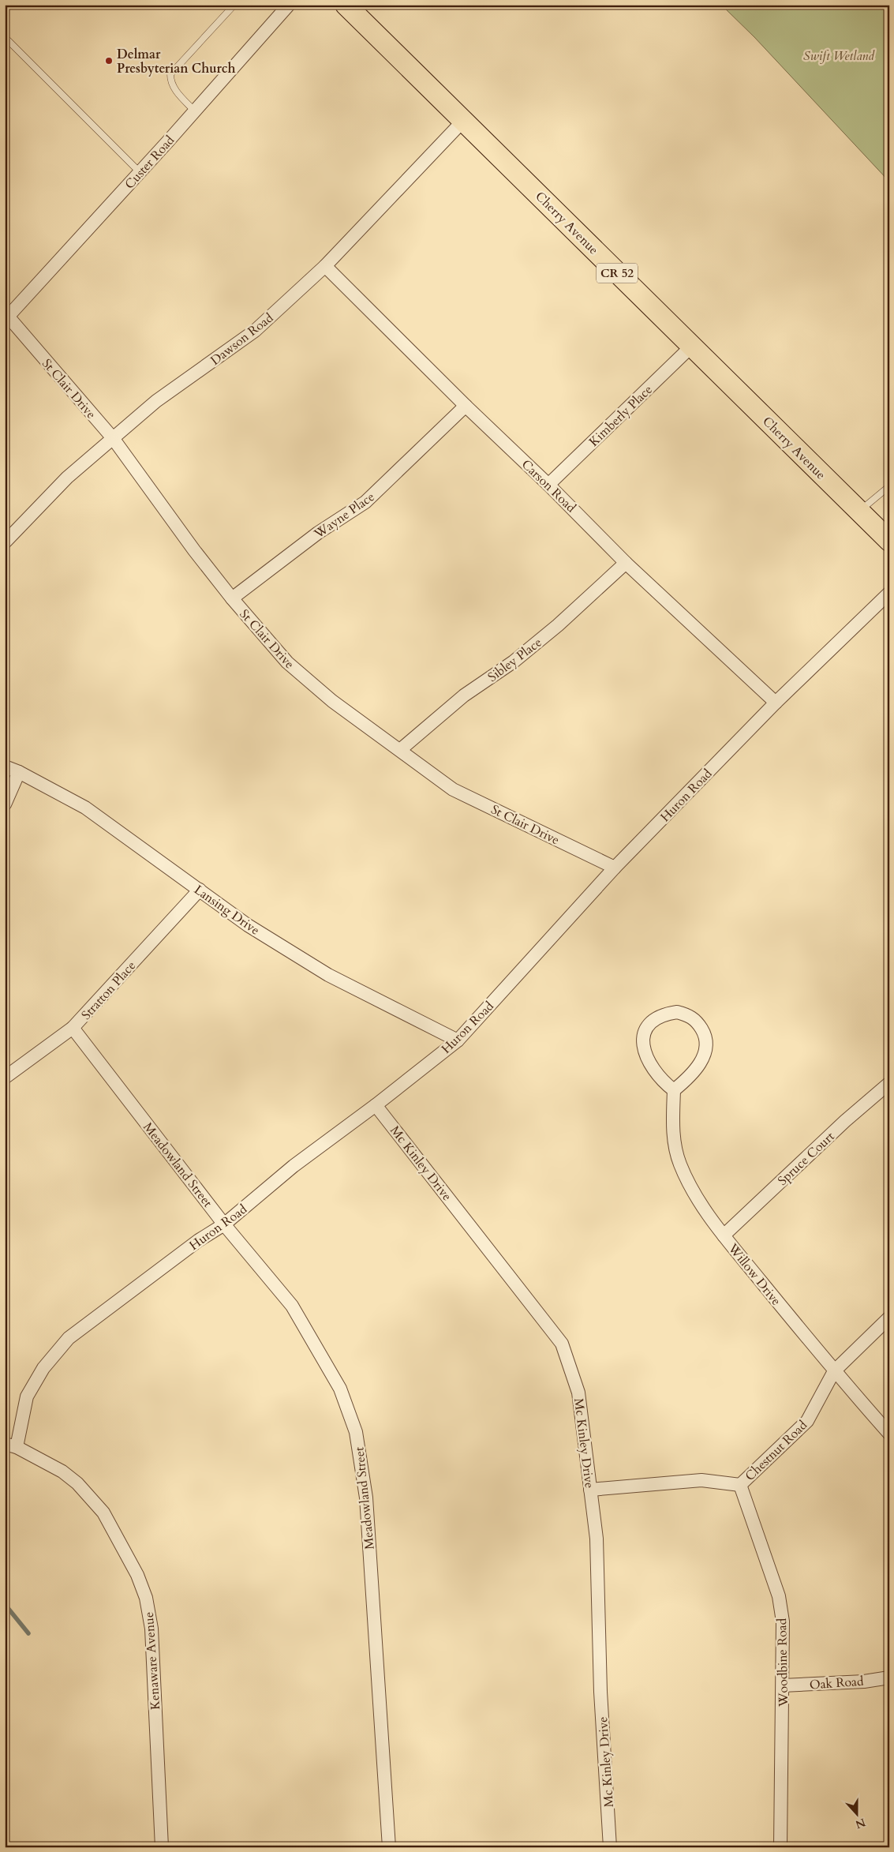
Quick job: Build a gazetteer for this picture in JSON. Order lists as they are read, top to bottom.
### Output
{
  "streets": {
    "main road": ["Cherry Avenue", "CR 52"],
    "street": [
      "Custer Road",
      "Dawson Road",
      "St Clair Drive",
      "Kimberly Place",
      "Carson Road",
      "Wayne Place",
      "Sibley Place",
      "Huron Road",
      "Lansing Drive",
      "Stratton Place",
      "Spruce Court",
      "Mc Kinley Drive",
      "Meadowland Street",
      "Willow Drive",
      "Chestnut Road",
      "Kenaware Avenue",
      "Woodbine Road",
      "Oak Road"
    ]
  },
  "crossings": [
    ["Custer Road", "St Clair Drive"],
    ["Cherry Avenue", "Dawson Road"],
    ["Cherry Avenue", "Kimberly Place"],
    ["Dawson Road", "St Clair Drive"],
    ["Dawson Road", "Carson Road"],
    ["St Clair Drive", "Wayne Place"],
    ["St Clair Drive", "Sibley Place"],
    ["St Clair Drive", "Huron Road"],
    ["Kimberly Place", "Carson Road"],
    ["Carson Road", "Wayne Place"],
    ["Carson Road", "Sibley Place"],
    ["Carson Road", "Huron Road"],
    ["Huron Road", "Lansing Drive"],
    ["Huron Road", "Mc Kinley Drive"],
    ["Huron Road", "Meadowland Street"],
    ["Huron Road", "Kenaware Avenue"],
    ["Lansing Drive", "Stratton Place"],
    ["Stratton Place", "Meadowland Street"],
    ["Spruce Court", "Willow Drive"],
    ["Mc Kinley Drive", "Chestnut Road"],
    ["Willow Drive", "Chestnut Road"],
    ["Chestnut Road", "Woodbine Road"],
    ["Woodbine Road", "Oak Road"]
  ],
  "parks": ["Swift Wetland"],
  "places": ["Delmar Presbyterian Church"],
  "north": "bottom"
}
